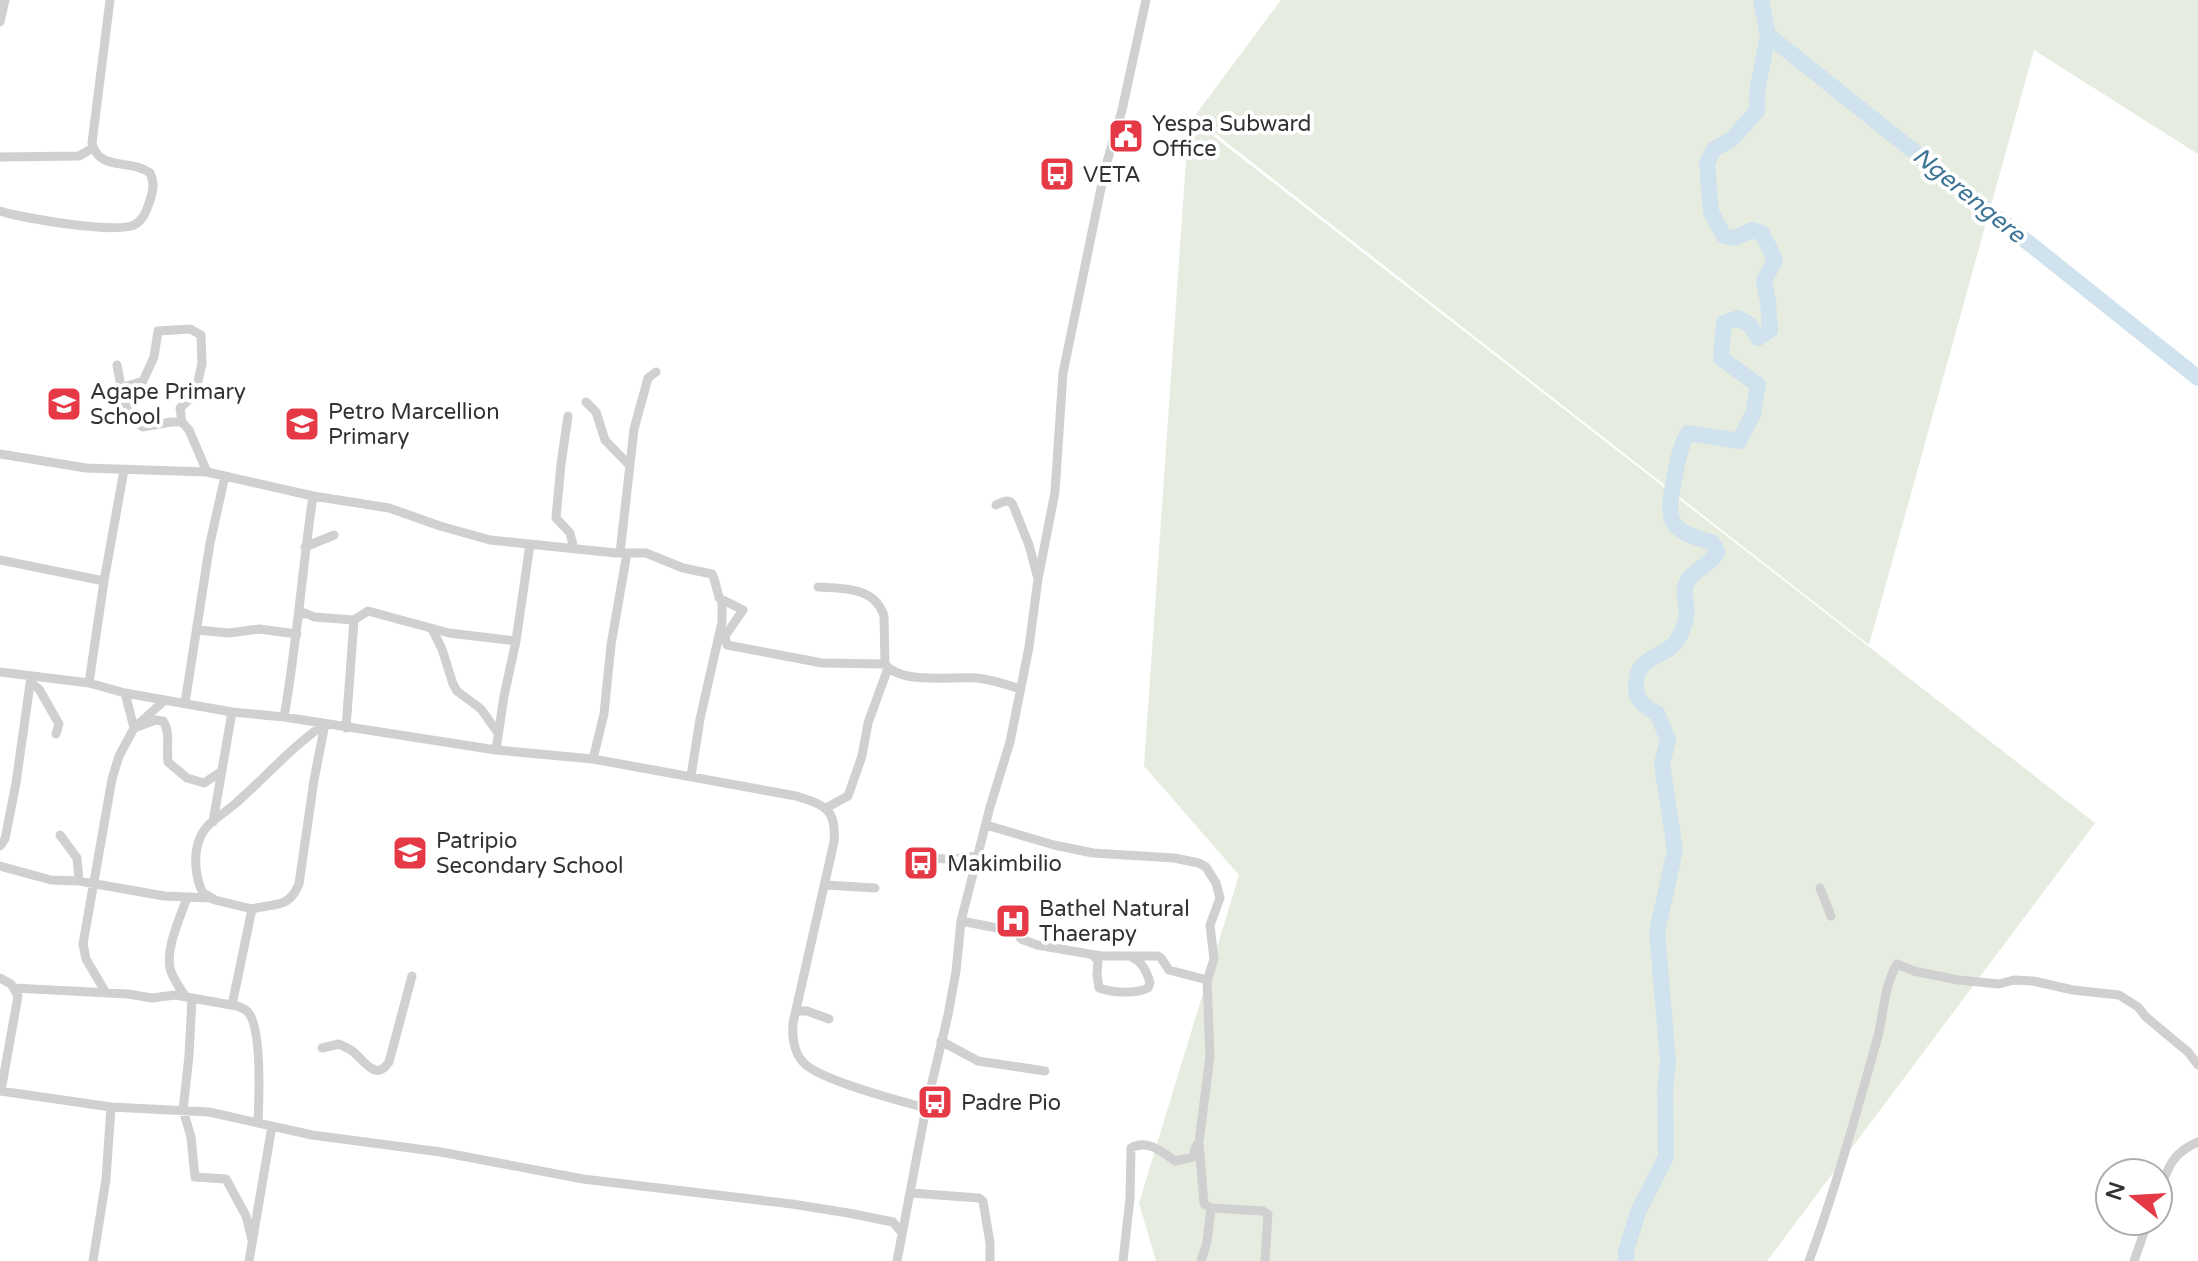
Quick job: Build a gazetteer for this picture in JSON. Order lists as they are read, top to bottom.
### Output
{
  "water": ["Ngerengere"],
  "places": {
    "public building": ["Yespa Subward Office"],
    "bus stop": ["VETA", "Makimbilio", "Padre Pio"],
    "school or university": ["Agape Primary School", "Petro Marcellion Primary", "Patripio Secondary School"],
    "hospital": ["Bathel Natural Thaerapy"]
  },
  "north": "left"
}
